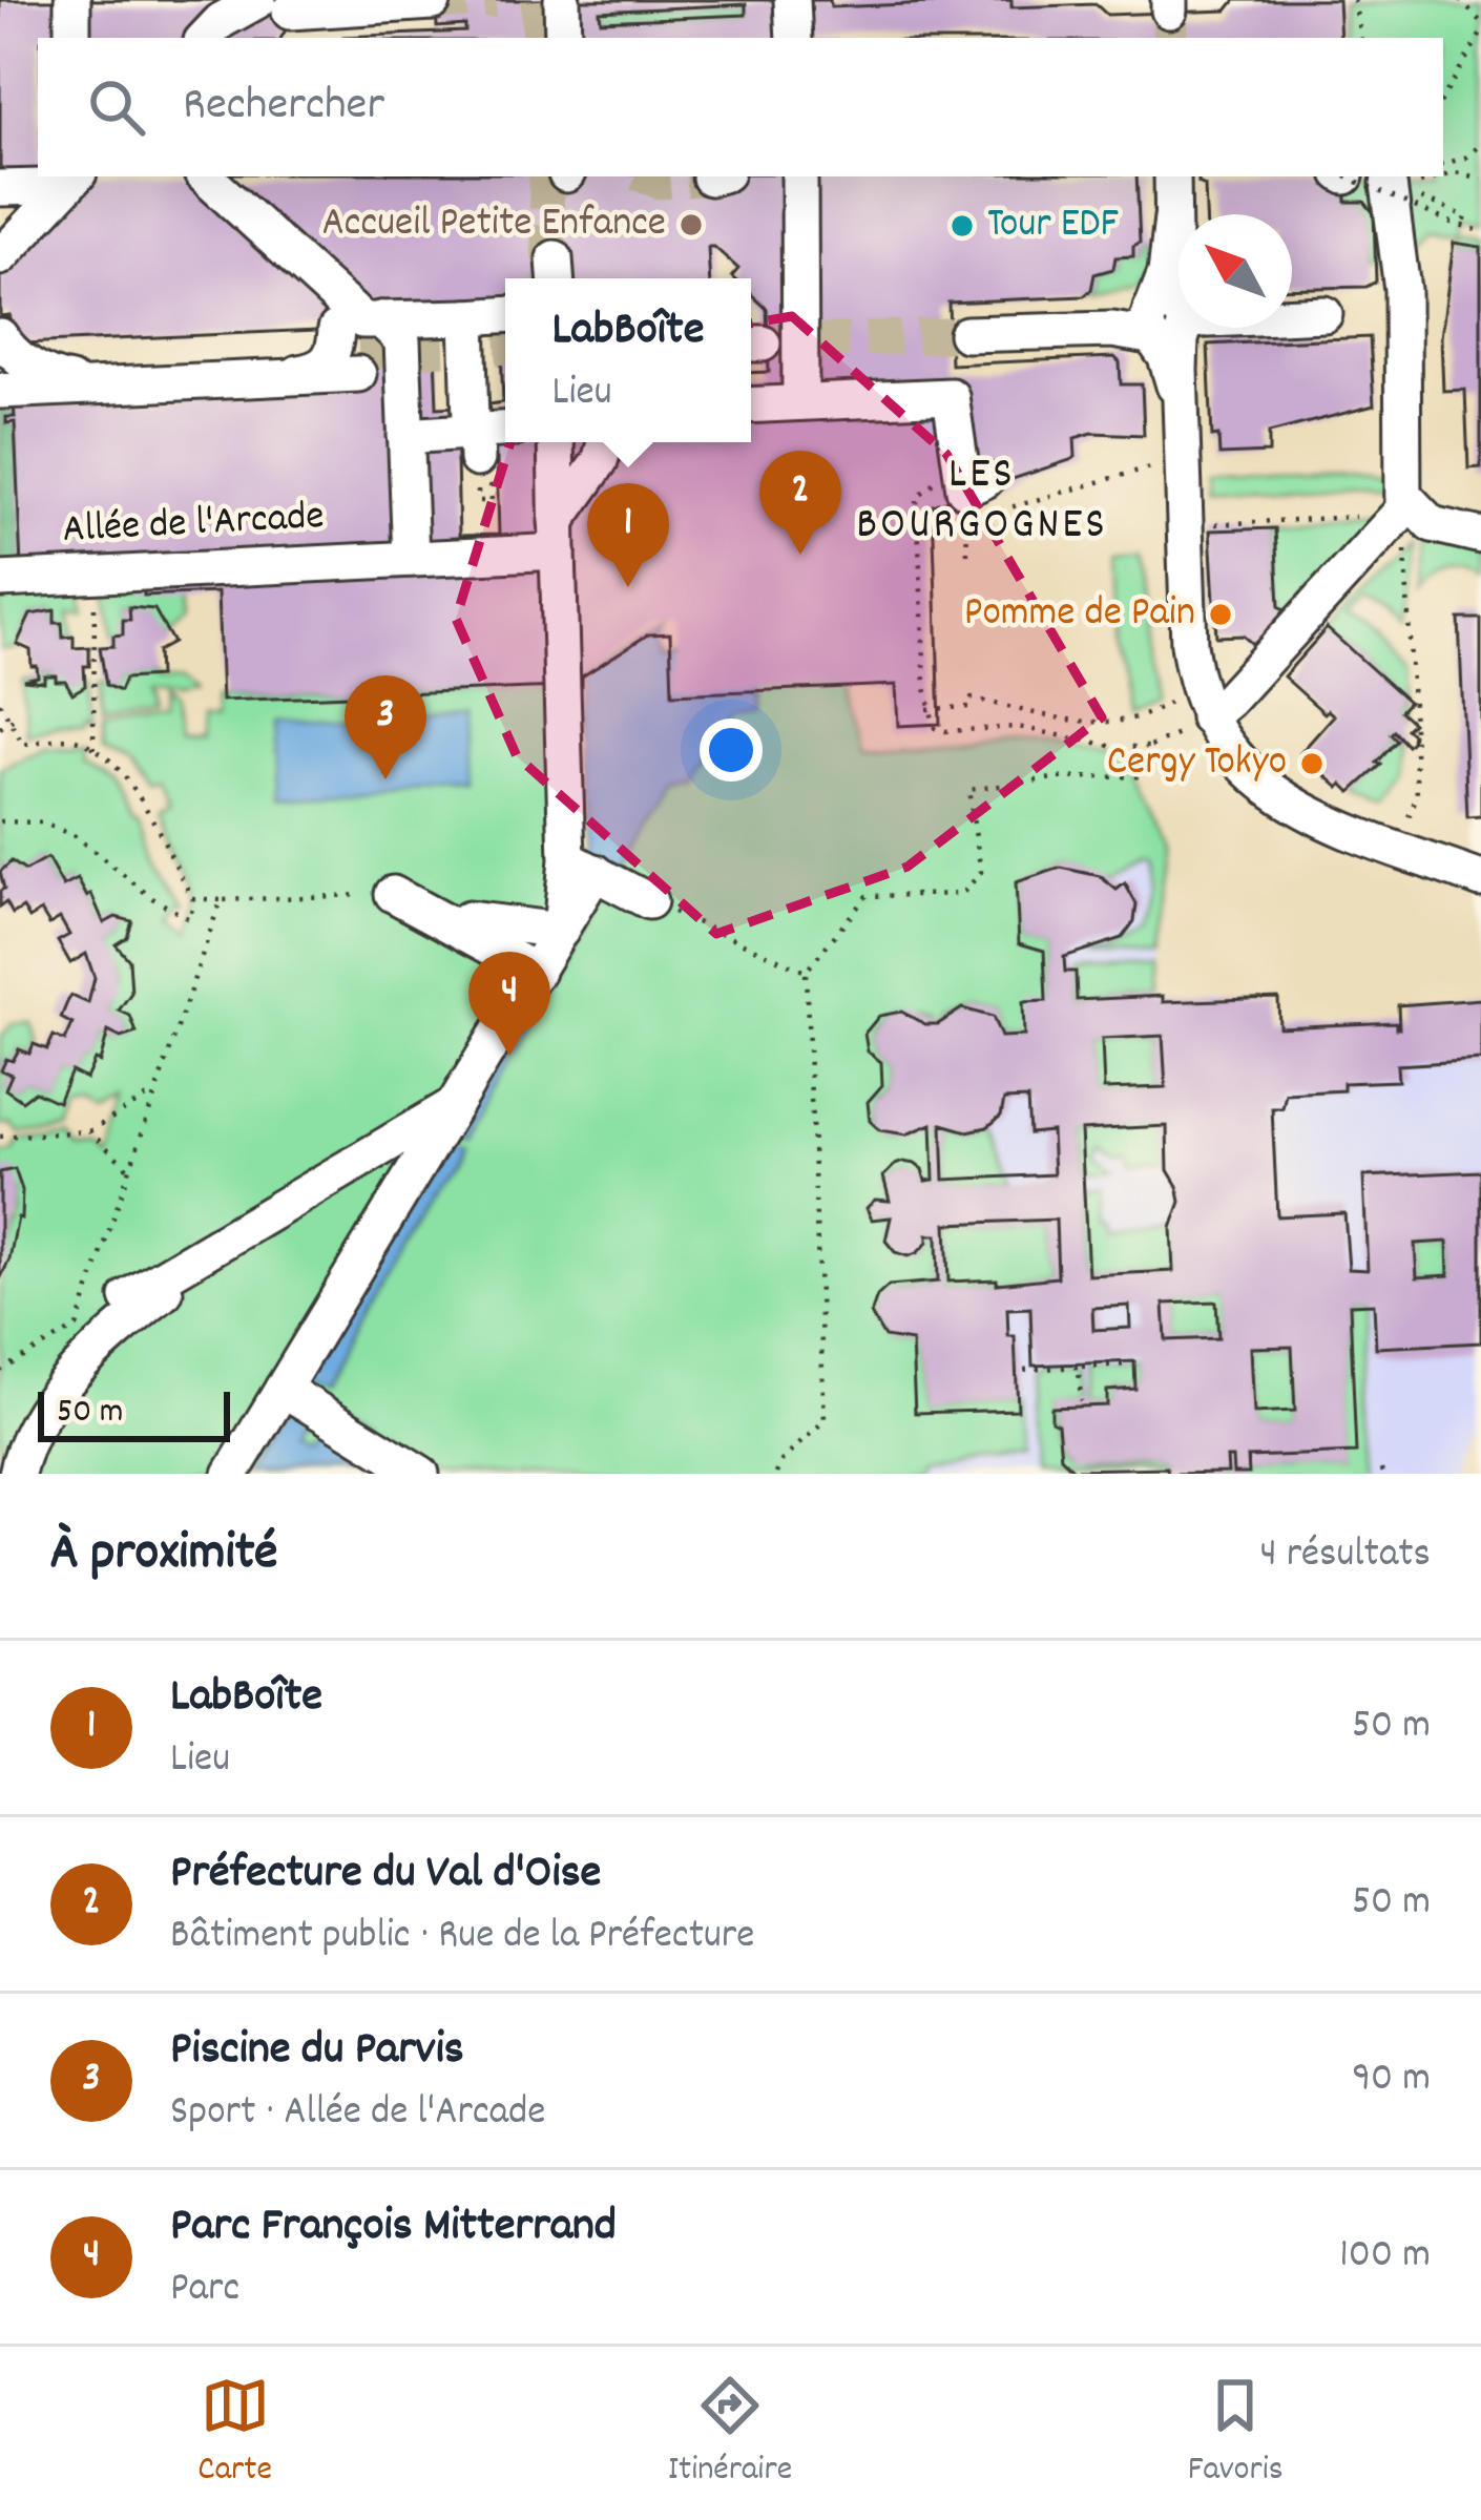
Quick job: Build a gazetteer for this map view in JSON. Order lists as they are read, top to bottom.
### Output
{
  "streets": {
    "street": ["Allée de l'Arcade"]
  },
  "districts": ["LES BOURGOGNES"],
  "places": [
    "Accueil Petite Enfance",
    "Tour EDF",
    "Pomme de Pain",
    "Cergy Tokyo"
  ],
  "scale_bar": "50 m",
  "north": "top left",
  "page": {
    "search": "Rechercher",
    "popup": ["LabBoîte", "Lieu"],
    "pins": [
      "2",
      "1",
      "3",
      "4"
    ],
    "scale": "50 m",
    "heading": ["À proximité", "4 résultats"],
    "list": [
      {
        "mark": "1",
        "name": "LabBoîte",
        "note": "Lieu",
        "value": "50 m"
      },
      {
        "mark": "2",
        "name": "Préfecture du Val d'Oise",
        "note": "Bâtiment public · Rue de la Préfecture",
        "value": "50 m"
      },
      {
        "mark": "3",
        "name": "Piscine du Parvis",
        "note": "Sport · Allée de l'Arcade",
        "value": "90 m"
      },
      {
        "mark": "4",
        "name": "Parc François Mitterrand",
        "note": "Parc",
        "value": "100 m"
      }
    ],
    "nav": ["Carte", "Itinéraire", "Favoris"]
  }
}
